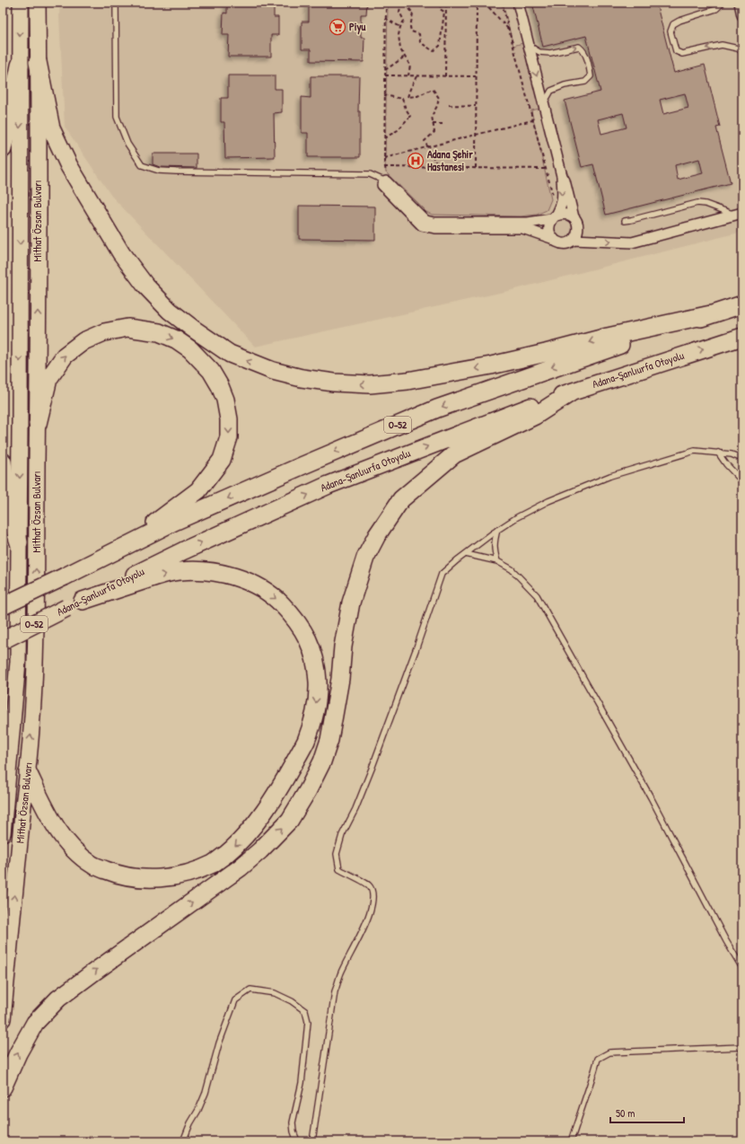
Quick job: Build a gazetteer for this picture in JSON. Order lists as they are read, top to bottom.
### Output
{
  "streets": {
    "highway": ["Adana-Şanlıurfa Otoyolu", "O-52"],
    "main road": ["Mithat Özsan Bulvarı"]
  },
  "places": {
    "supermarket": ["Piyu"],
    "hospital": ["Adana Şehir Hastanesi"]
  },
  "scale_bar": "50 m"
}
